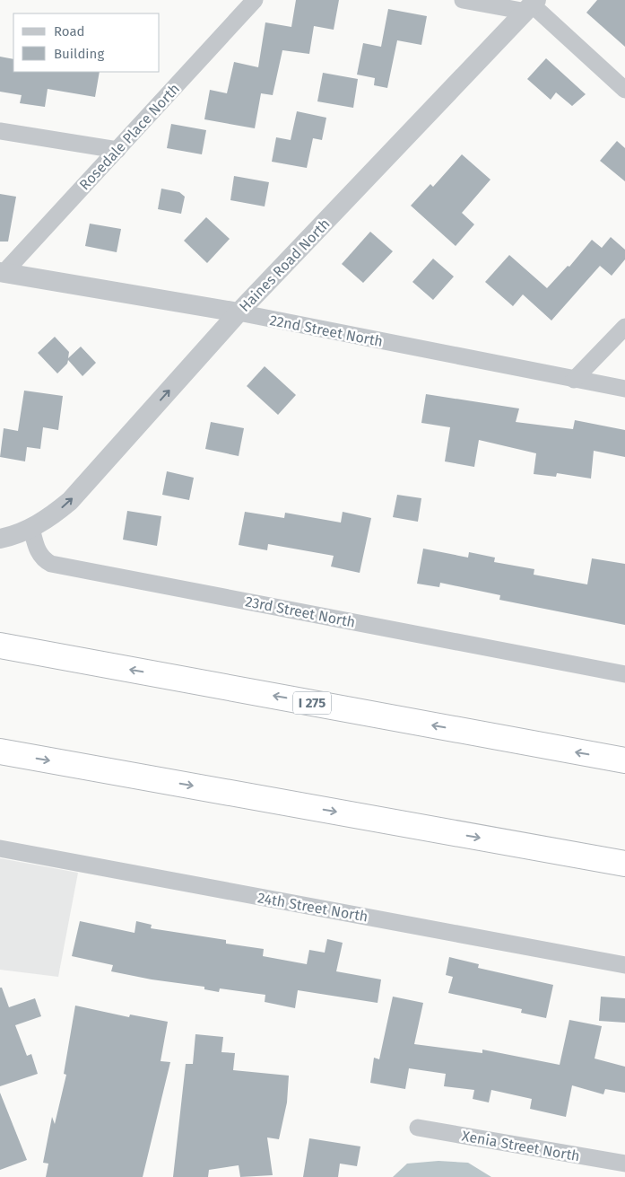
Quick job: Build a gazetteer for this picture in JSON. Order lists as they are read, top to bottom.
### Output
{
  "streets": {
    "highway": ["I 275"],
    "street": [
      "Rosedale Place North",
      "Haines Road North",
      "22nd Street North",
      "23rd Street North",
      "24th Street North",
      "Xenia Street North"
    ]
  },
  "crossings": [
    ["Rosedale Place North", "22nd Street North"],
    ["Haines Road North", "22nd Street North"],
    ["Haines Road North", "23rd Street North"]
  ],
  "one_way": ["Haines Road North"],
  "legend": ["Road", "Building"]
}
